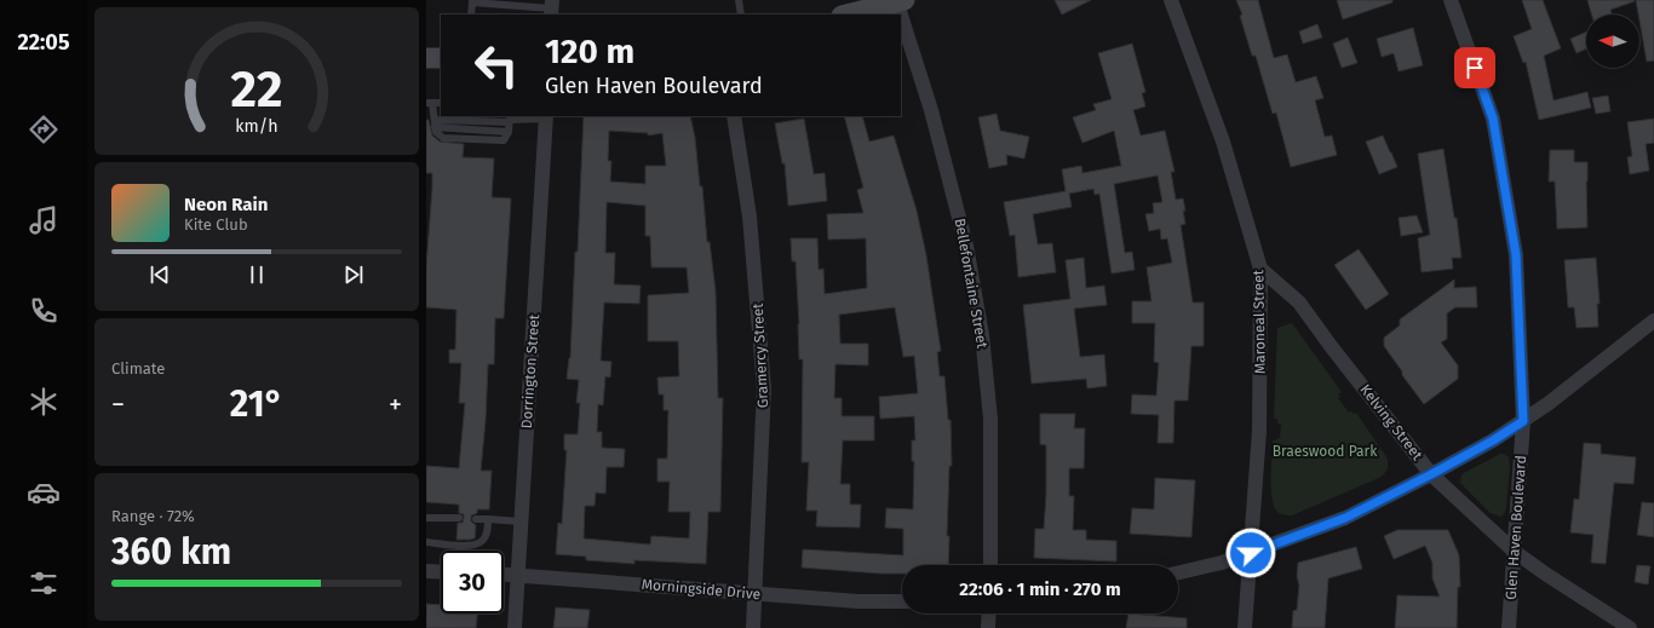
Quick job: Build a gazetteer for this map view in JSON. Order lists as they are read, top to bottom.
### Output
{
  "streets": {
    "street": [
      "Bellefontaine Street",
      "Maroneal Street",
      "Gramercy Street",
      "Dorrington Street",
      "Kelving Street",
      "Glen Haven Boulevard",
      "Morningside Drive"
    ]
  },
  "crossings": [
    ["Maroneal Street", "Kelving Street"],
    ["Gramercy Street", "Morningside Drive"],
    ["Dorrington Street", "Morningside Drive"],
    ["Kelving Street", "Glen Haven Boulevard"]
  ],
  "parks": ["Braeswood Park"],
  "north": "left",
  "page": {
    "tabs": "22:05",
    "turn": ["120 m", "Glen Haven Boulevard"],
    "song": ["Neon Rain", "Kite Club"],
    "tile": [
      "Climate",
      ["Range · 72%", "360 km"]
    ],
    "heat": ["−", "21°", "+"],
    "limit": "30",
    "trip": "22:06 · 1 min · 270 m",
    "gauge": ["22", "km/h"]
  }
}
